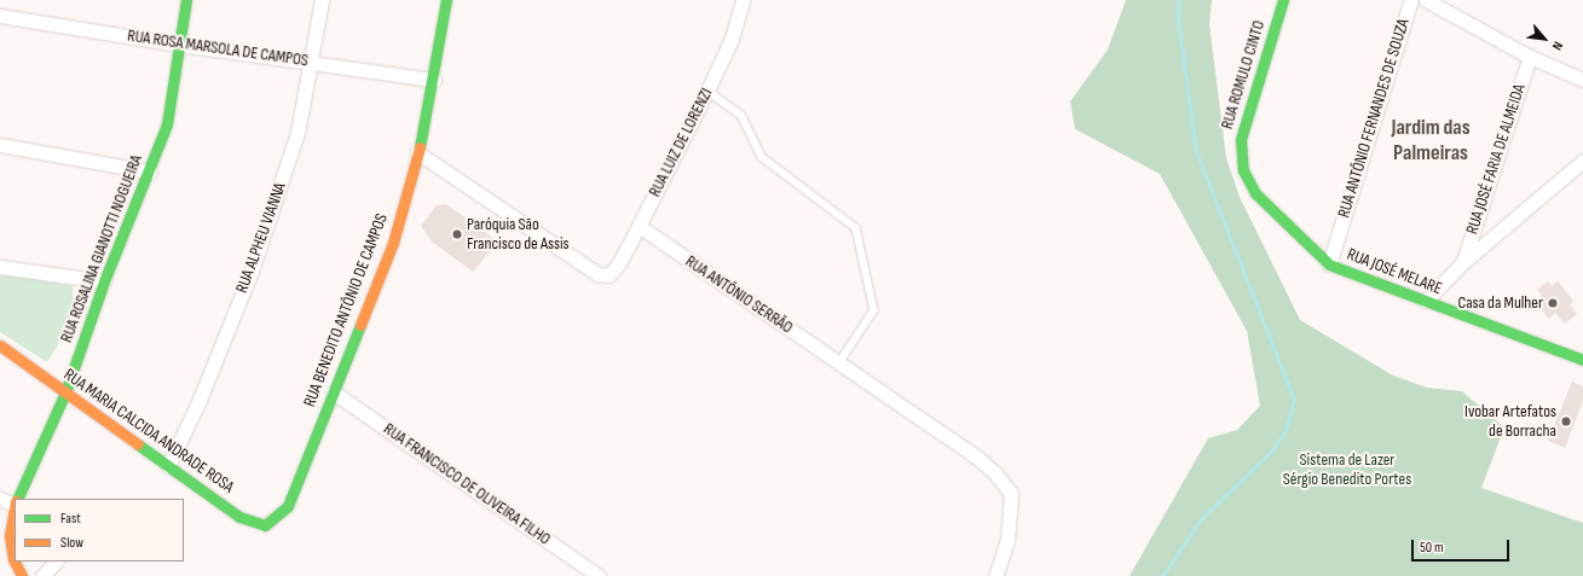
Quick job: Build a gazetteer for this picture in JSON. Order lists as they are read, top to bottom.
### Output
{
  "streets": {
    "street": [
      "RUA ROSA MARSOLA DE CAMPOS",
      "RUA ROMULO CINTO",
      "RUA ANTÔNIO FERNANDES DE SOUZA",
      "RUA LUIZ DE LORENZI",
      "RUA JOSÉ FARIA DE ALMEIDA",
      "RUA ALPHEU VIANNA",
      "RUA ROSALINA GIANOTTI NOGUEIRA",
      "RUA JOSÉ MELARE",
      "RUA ANTÔNIO SERRÃO",
      "RUA BENEDITO ANTÔNIO DE CAMPOS",
      "RUA MARIA CALCIDA ANDRADE ROSA",
      "RUA FRANCISCO DE OLIVEIRA FILHO"
    ]
  },
  "crossings": [
    ["RUA ROSA MARSOLA DE CAMPOS", "RUA ALPHEU VIANNA"],
    ["RUA ROSA MARSOLA DE CAMPOS", "RUA ROSALINA GIANOTTI NOGUEIRA"],
    ["RUA ROSA MARSOLA DE CAMPOS", "RUA BENEDITO ANTÔNIO DE CAMPOS"],
    ["RUA ROMULO CINTO", "RUA ANTÔNIO FERNANDES DE SOUZA"],
    ["RUA ROMULO CINTO", "RUA JOSÉ MELARE"],
    ["RUA ANTÔNIO FERNANDES DE SOUZA", "RUA JOSÉ MELARE"],
    ["RUA LUIZ DE LORENZI", "RUA ANTÔNIO SERRÃO"],
    ["RUA LUIZ DE LORENZI", "RUA BENEDITO ANTÔNIO DE CAMPOS"],
    ["RUA ALPHEU VIANNA", "RUA MARIA CALCIDA ANDRADE ROSA"],
    ["RUA ROSALINA GIANOTTI NOGUEIRA", "RUA MARIA CALCIDA ANDRADE ROSA"],
    ["RUA BENEDITO ANTÔNIO DE CAMPOS", "RUA MARIA CALCIDA ANDRADE ROSA"],
    ["RUA BENEDITO ANTÔNIO DE CAMPOS", "RUA FRANCISCO DE OLIVEIRA FILHO"]
  ],
  "districts": ["Jardim das Palmeiras"],
  "parks": ["Sistema de Lazer Sérgio Benedito Portes"],
  "places": ["Paróquia São Francisco de Assis", "Casa da Mulher", "Ivobar Artefatos de Borracha"],
  "legend": ["Fast", "Slow"],
  "scale_bar": "50 m",
  "north": "bottom right"
}
